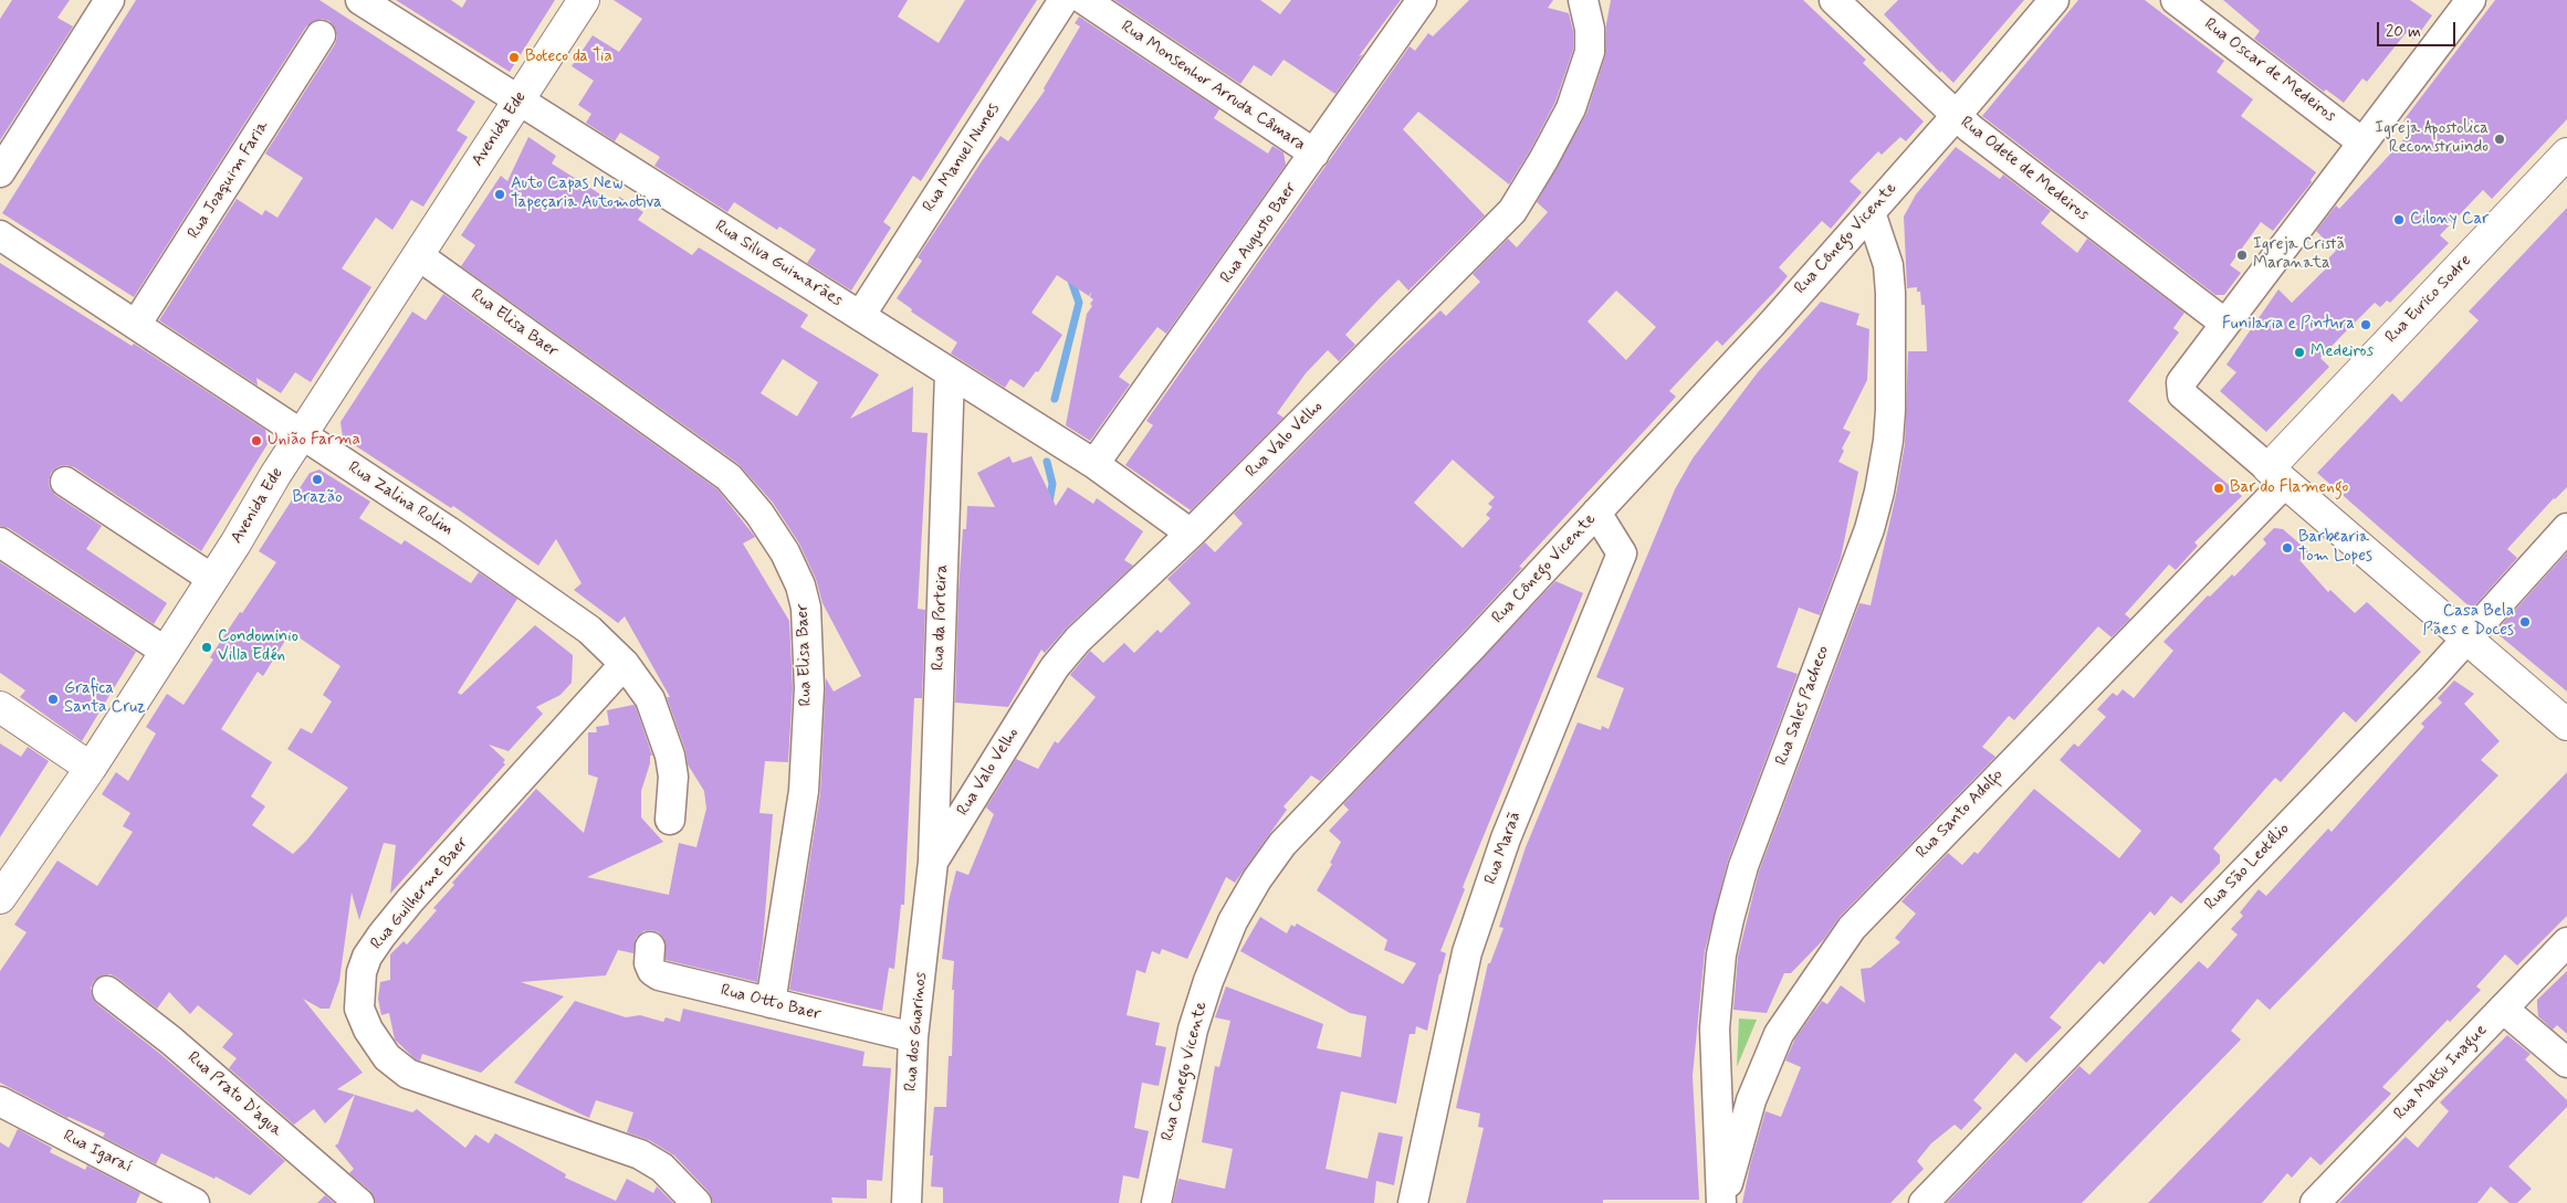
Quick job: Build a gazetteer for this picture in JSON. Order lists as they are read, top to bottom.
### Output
{
  "streets": {
    "main road": ["Avenida Ede", "Rua Eurico Sodre"],
    "street": [
      "Rua Oscar de Medeiros",
      "Rua Monsenhor Arruda Câmara",
      "Rua Manuel Nunes",
      "Rua Odete de Medeiros",
      "Rua Joaquim Faria",
      "Rua Augusto Baer",
      "Rua Cônego Vicente",
      "Rua Silva Guimarães",
      "Rua Elisa Baer",
      "Rua Valo Velho",
      "Rua Zalina Rolim",
      "Rua da Porteira",
      "Rua Sales Pacheco",
      "Rua Santo Adolfo",
      "Rua Maraã",
      "Rua São Leotélio",
      "Rua Guilherme Baer",
      "Rua Otto Baer",
      "Rua dos Guarinos",
      "Rua Matsu Inague",
      "Rua Prato D'agua",
      "Rua Igaraí"
    ]
  },
  "crossings": [
    ["Rua Monsenhor Arruda Câmara", "Rua Augusto Baer"],
    ["Avenida Ede", "Rua Silva Guimarães"],
    ["Avenida Ede", "Rua Elisa Baer"],
    ["Avenida Ede", "Rua Zalina Rolim"],
    ["Rua Manuel Nunes", "Rua Silva Guimarães"],
    ["Rua Odete de Medeiros", "Rua Cônego Vicente"],
    ["Rua Joaquim Faria", "Rua Zalina Rolim"],
    ["Rua Augusto Baer", "Rua Silva Guimarães"],
    ["Rua Cônego Vicente", "Rua Sales Pacheco"],
    ["Rua Cônego Vicente", "Rua Maraã"],
    ["Rua Silva Guimarães", "Rua Valo Velho"],
    ["Rua Silva Guimarães", "Rua da Porteira"],
    ["Rua Eurico Sodre", "Rua Santo Adolfo"],
    ["Rua Elisa Baer", "Rua Otto Baer"],
    ["Rua Valo Velho", "Rua da Porteira"],
    ["Rua Valo Velho", "Rua dos Guarinos"],
    ["Rua Zalina Rolim", "Rua Guilherme Baer"],
    ["Rua da Porteira", "Rua dos Guarinos"],
    ["Rua Sales Pacheco", "Rua Santo Adolfo"],
    ["Rua Otto Baer", "Rua dos Guarinos"]
  ],
  "places": [
    "Boteco da Tia",
    "Igreja Apostolica Reconstruindo",
    "Auto Capas New Tapeçaria Automotiva",
    "Cilony Car",
    "Igreja Cristã Maranata",
    "Funilaria e Pintura",
    "Medeiros",
    "União Farma",
    "Brazão",
    "Bar do Flamengo",
    "Barbearia Tom Lopes",
    "Casa Bela Pães e Doces",
    "Condominio Villa Edén",
    "Grafica Santa Cruz"
  ],
  "scale_bar": "20 m"
}
